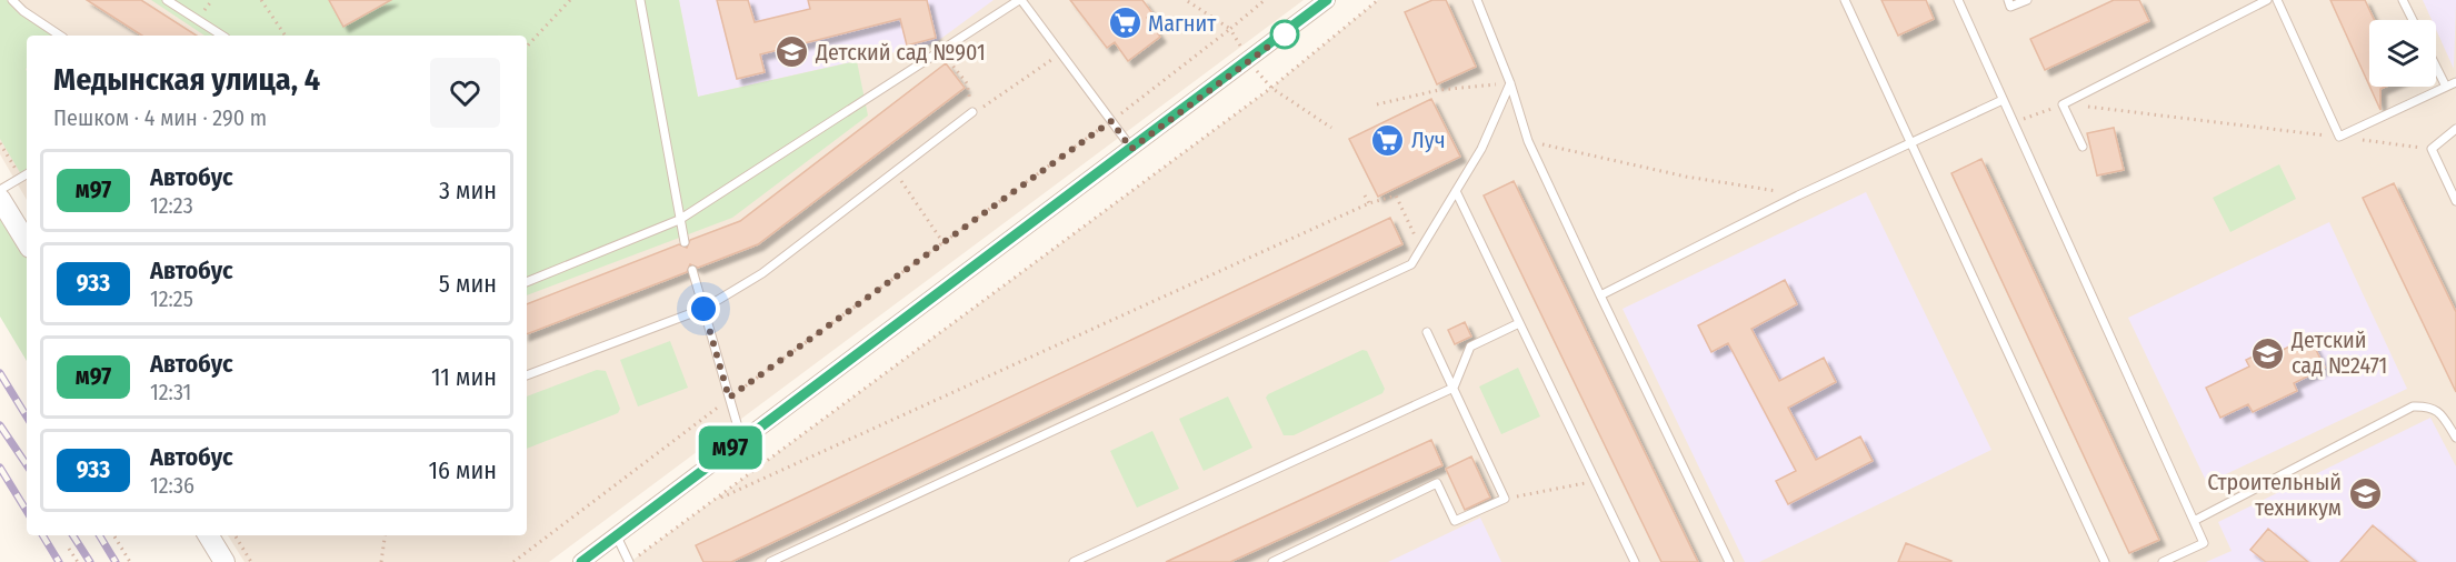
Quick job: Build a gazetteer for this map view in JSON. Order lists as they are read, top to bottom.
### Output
{
  "places": {
    "supermarket": ["Магнит", "Луч"],
    "school or university": ["Детский сад №901", "Детский сад №2471", "Строительный техникум"]
  },
  "lines": ["bus line м97"],
  "page": {
    "on_map": "м97",
    "heading": ["Медынская улица, 4", "Пешком · 4 мин · 290 m"],
    "list": [
      {
        "mark": "м97",
        "name": "Автобус",
        "note": "12:23",
        "value": "3 мин"
      },
      {
        "mark": "933",
        "name": "Автобус",
        "note": "12:25",
        "value": "5 мин"
      },
      {
        "mark": "м97",
        "name": "Автобус",
        "note": "12:31",
        "value": "11 мин"
      },
      {
        "mark": "933",
        "name": "Автобус",
        "note": "12:36",
        "value": "16 мин"
      }
    ]
  }
}
